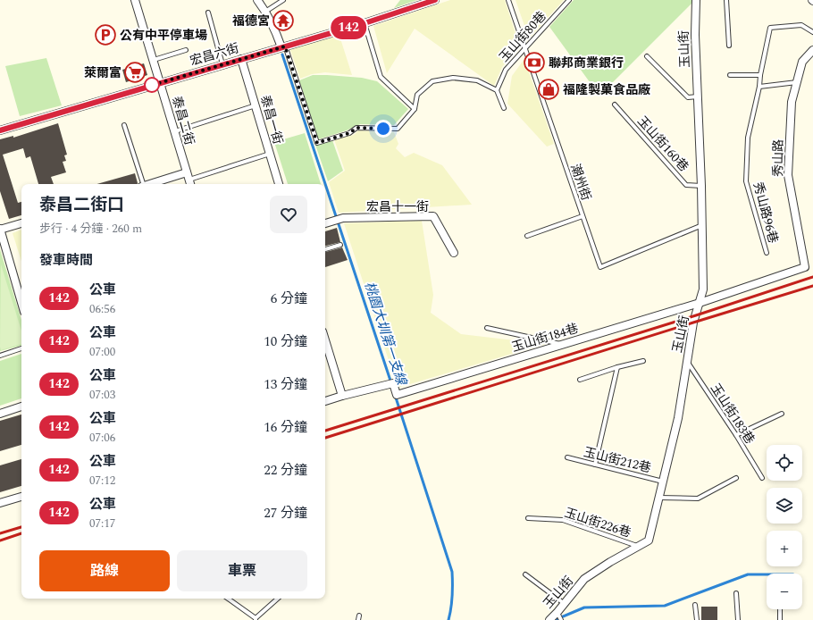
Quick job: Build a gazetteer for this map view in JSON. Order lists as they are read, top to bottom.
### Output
{
  "streets": {
    "street": [
      "玉山街",
      "宏昌六街",
      "泰昌一街",
      "泰昌二街",
      "秀山路",
      "宏昌十一街",
      "玉山街184巷"
    ],
    "lane": [
      "玉山街80巷",
      "玉山街160巷",
      "潮州街",
      "秀山路96巷",
      "玉山街183巷",
      "玉山街212巷",
      "玉山街226巷"
    ]
  },
  "crossings": [
    ["玉山街80巷", "潮州街"],
    ["玉山街", "玉山街160巷"],
    ["玉山街", "秀山路"],
    ["玉山街", "潮州街"],
    ["玉山街", "玉山街184巷"],
    ["玉山街", "玉山街183巷"],
    ["玉山街", "玉山街212巷"],
    ["玉山街", "玉山街226巷"],
    ["宏昌六街", "泰昌一街"],
    ["宏昌六街", "泰昌二街"],
    ["秀山路", "玉山街184巷"]
  ],
  "water": ["桃園大圳第一支線"],
  "places": {
    "temple": ["福德宮"],
    "parking": ["公有中平停車場"],
    "bank": ["聯邦商業銀行"],
    "supermarket": ["萊爾富"],
    "shop": ["福隆製菓食品廠"]
  },
  "lines": ["bus line 142"],
  "page": {
    "on_map": "142",
    "heading": [
      ["泰昌二街口", "步行 · 4 分鐘 · 260 m"],
      "發車時間"
    ],
    "list": [
      {
        "mark": "142",
        "name": "公車",
        "note": "06:56",
        "value": "6 分鐘"
      },
      {
        "mark": "142",
        "name": "公車",
        "note": "07:00",
        "value": "10 分鐘"
      },
      {
        "mark": "142",
        "name": "公車",
        "note": "07:03",
        "value": "13 分鐘"
      },
      {
        "mark": "142",
        "name": "公車",
        "note": "07:06",
        "value": "16 分鐘"
      },
      {
        "mark": "142",
        "name": "公車",
        "note": "07:12",
        "value": "22 分鐘"
      },
      {
        "mark": "142",
        "name": "公車",
        "note": "07:17",
        "value": "27 分鐘"
      }
    ],
    "map_buttons": ["+", "−"],
    "buttons": ["路線", "車票"]
  }
}
